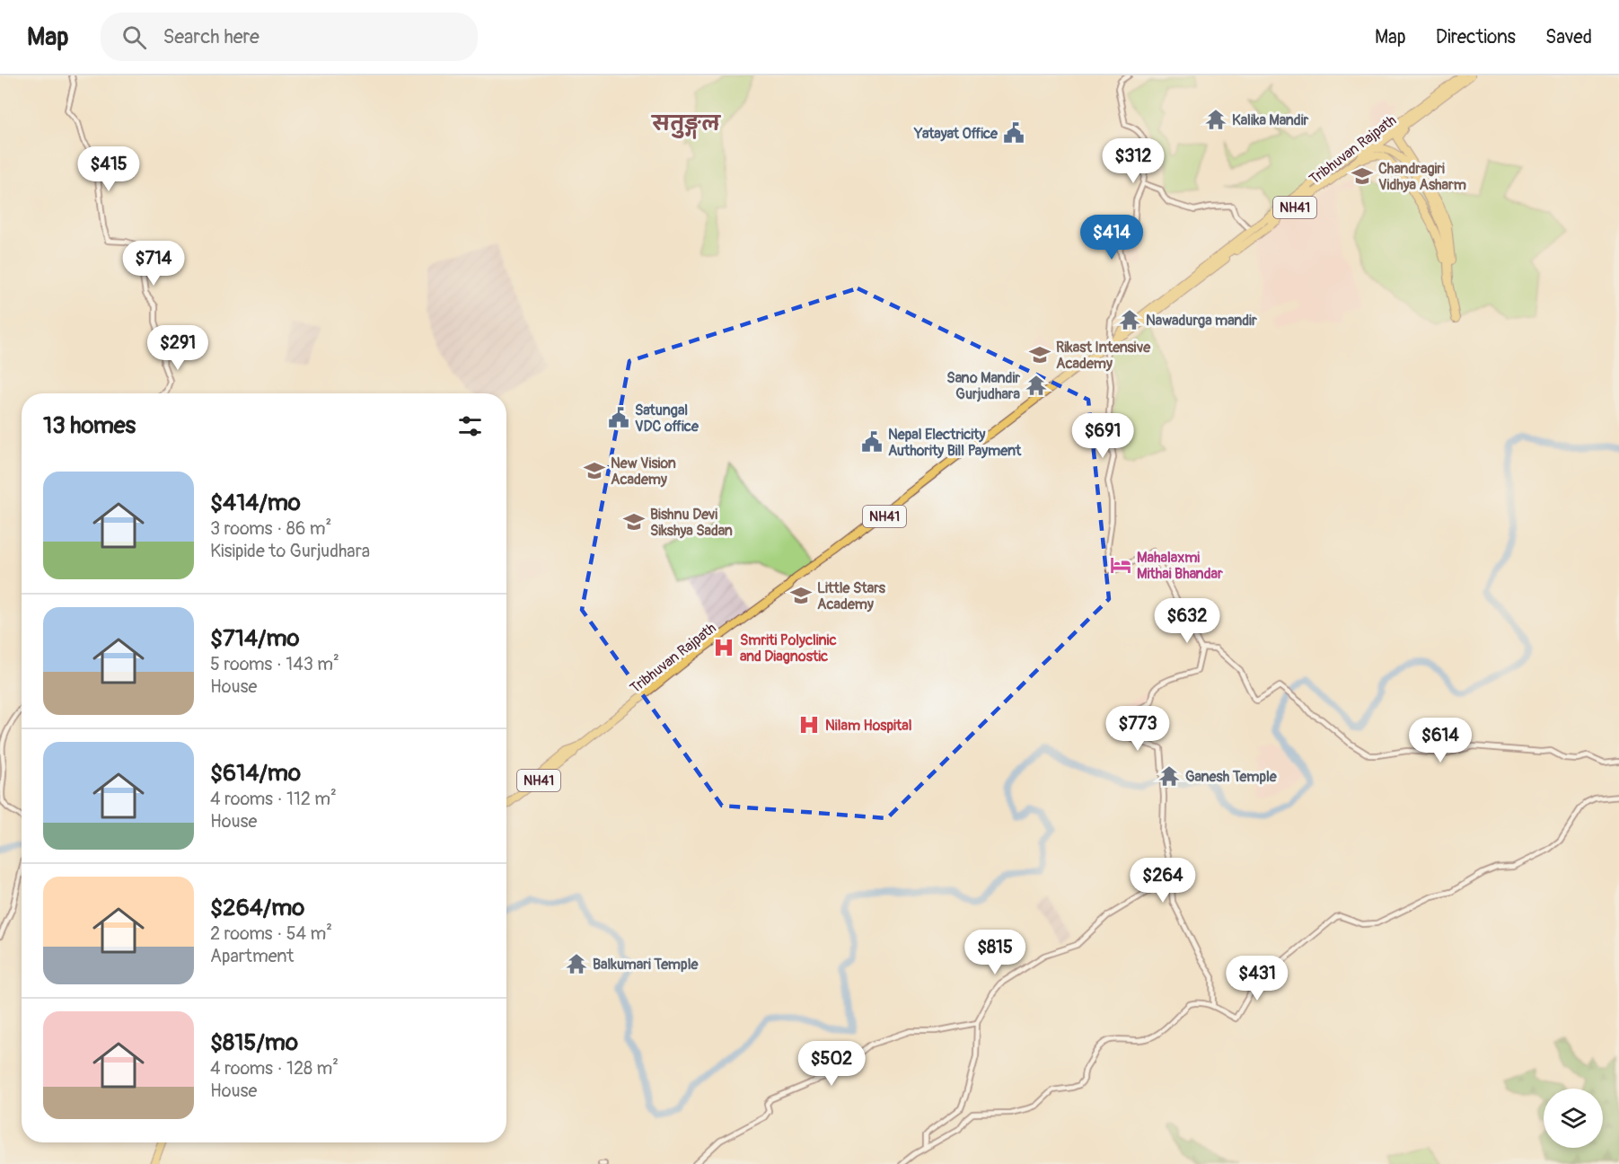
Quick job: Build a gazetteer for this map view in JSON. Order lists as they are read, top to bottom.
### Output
{
  "streets": {
    "highway": ["Tribhuvan Rajpath", "NH41"]
  },
  "districts": ["सतुङ्गल"],
  "places": {
    "temple": [
      "Kalika Mandir",
      "Nawadurga mandir",
      "Sano Mandir Gurjudhara",
      "Ganesh Temple",
      "Balkumari Temple"
    ],
    "public building": ["Yatayat Office", "Satungal VDC office", "Nepal Electricity Authority Bill Payment"],
    "school or university": [
      "Chandragiri Vidhya Asharm",
      "Rikast Intensive Academy",
      "New Vision Academy",
      "Bishnu Devi Sikshya Sadan",
      "Little Stars Academy"
    ],
    "hotel": ["Mahalaxmi Mithai Bhandar"],
    "hospital": ["Smriti Polyclinic and Diagnostic", "Nilam Hospital"]
  },
  "page": {
    "header": "Map",
    "search": "Search here",
    "nav": ["Map", "Directions", "Saved"],
    "price": [
      "$312",
      "$415",
      "$414",
      "$714",
      "$291",
      "$691",
      "$632",
      "$773",
      "$614",
      "$264",
      "$815",
      "$431",
      "$502"
    ],
    "heading": "13 homes",
    "list": [
      {
        "name": "$414/mo",
        "note": "3 rooms · 86 m² · Kisipide to Gurjudhara"
      },
      {
        "name": "$714/mo",
        "note": "5 rooms · 143 m² · House"
      },
      {
        "name": "$614/mo",
        "note": "4 rooms · 112 m² · House"
      },
      {
        "name": "$264/mo",
        "note": "2 rooms · 54 m² · Apartment"
      },
      {
        "name": "$815/mo",
        "note": "4 rooms · 128 m² · House"
      }
    ]
  }
}
